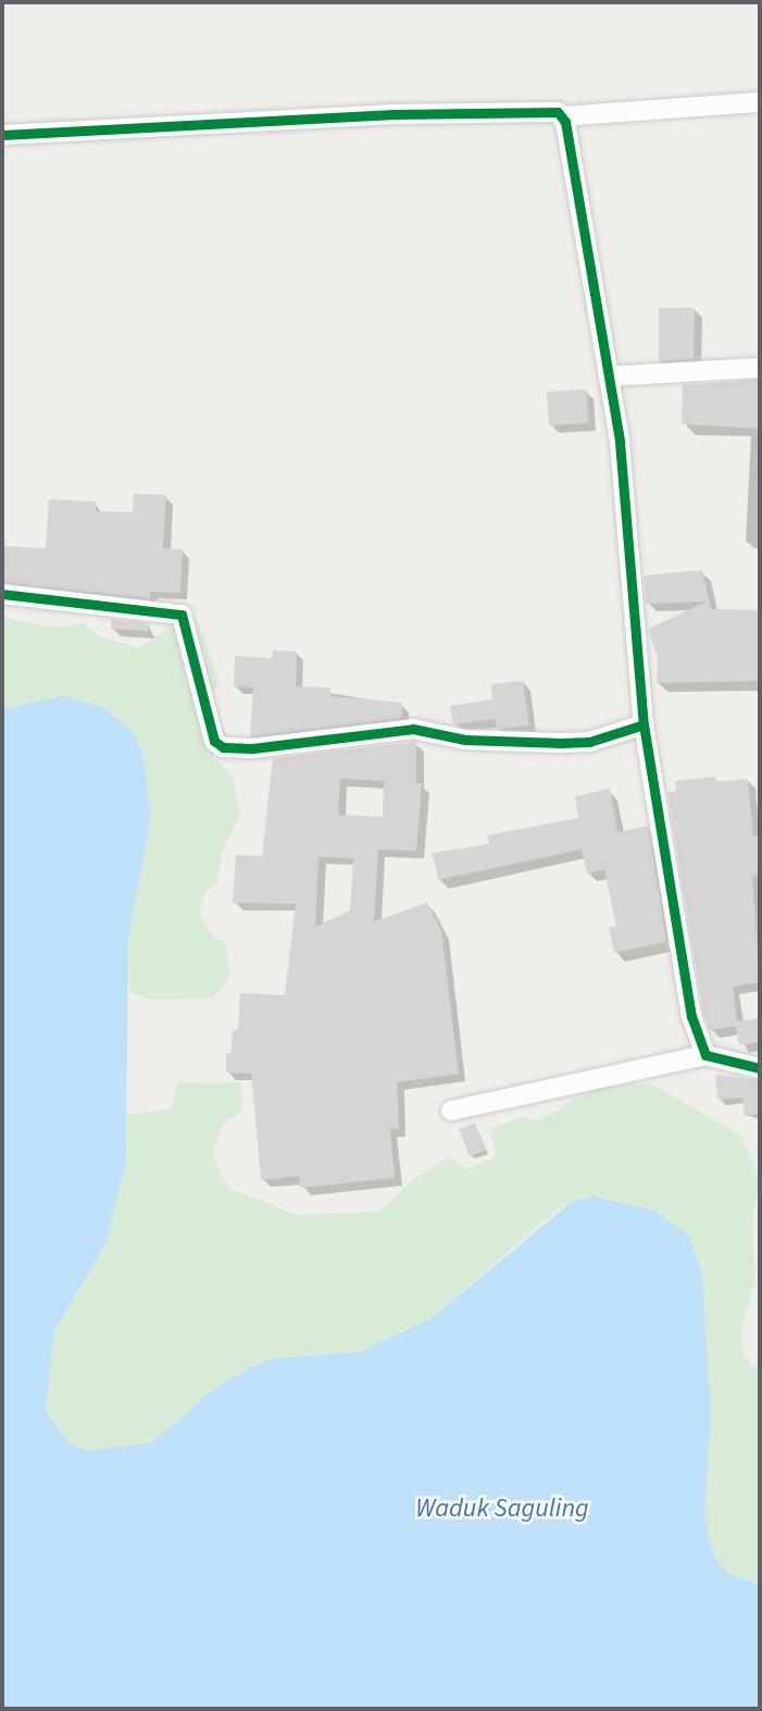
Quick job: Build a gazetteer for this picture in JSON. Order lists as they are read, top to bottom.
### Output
{
  "water": ["Waduk Saguling"]
}
